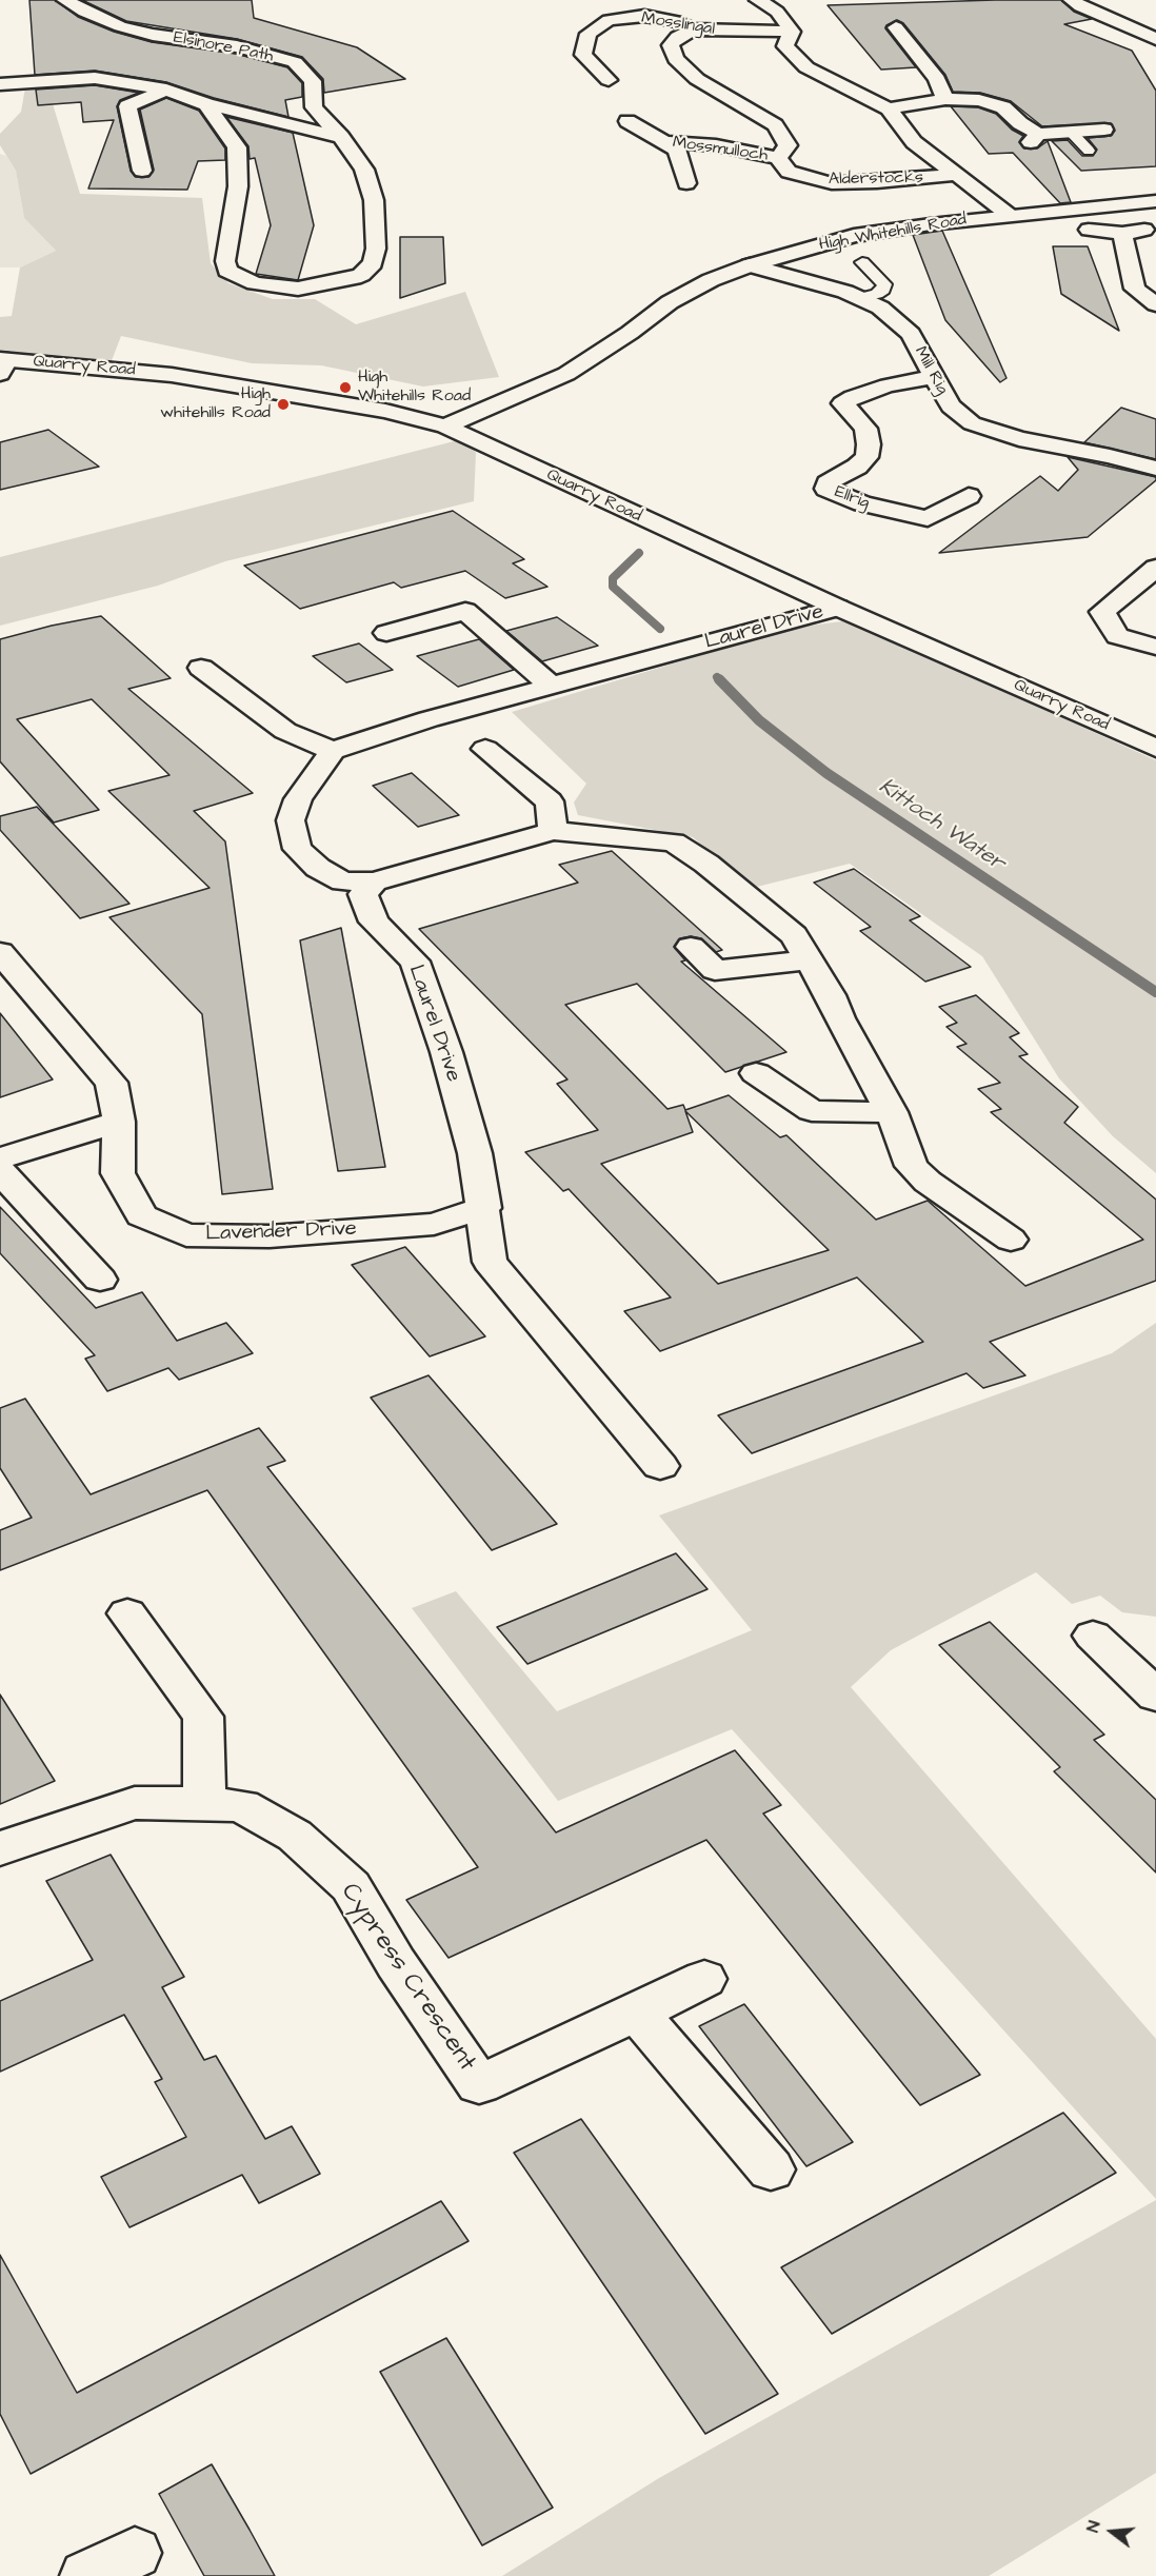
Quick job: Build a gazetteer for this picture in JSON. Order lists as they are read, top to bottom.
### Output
{
  "streets": {
    "street": [
      "Mosslingal",
      "Elsinore Path",
      "Mossmulloch",
      "Alderstocks",
      "High Whitehills Road",
      "Quarry Road",
      "Mill Rig",
      "Ellrig",
      "Laurel Drive",
      "Lavender Drive",
      "Cypress Crescent"
    ]
  },
  "crossings": [
    ["Mossmulloch", "Alderstocks"],
    ["High Whitehills Road", "Quarry Road"],
    ["High Whitehills Road", "Mill Rig"],
    ["Quarry Road", "Laurel Drive"],
    ["Mill Rig", "Ellrig"],
    ["Laurel Drive", "Lavender Drive"]
  ],
  "water": ["Kittoch Water"],
  "places": ["High Whitehills Road", "High whitehills Road"],
  "north": "left"
}
